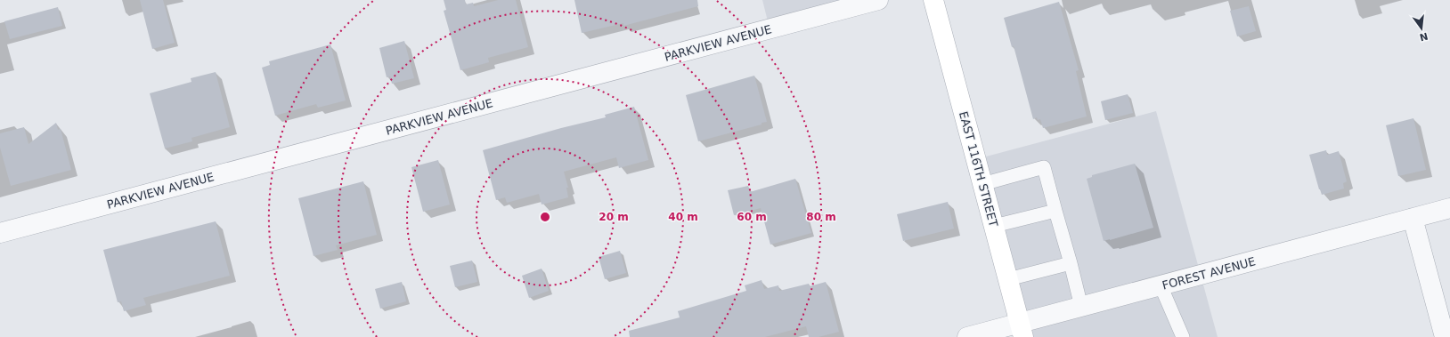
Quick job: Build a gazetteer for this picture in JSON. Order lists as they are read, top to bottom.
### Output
{
  "streets": {
    "main road": ["EAST 116TH STREET"],
    "street": ["PARKVIEW AVENUE", "FOREST AVENUE"]
  },
  "crossings": [
    ["EAST 116TH STREET", "FOREST AVENUE"]
  ],
  "north": "bottom",
  "rings": [
    "20 m",
    "40 m",
    "60 m",
    "80 m"
  ]
}
